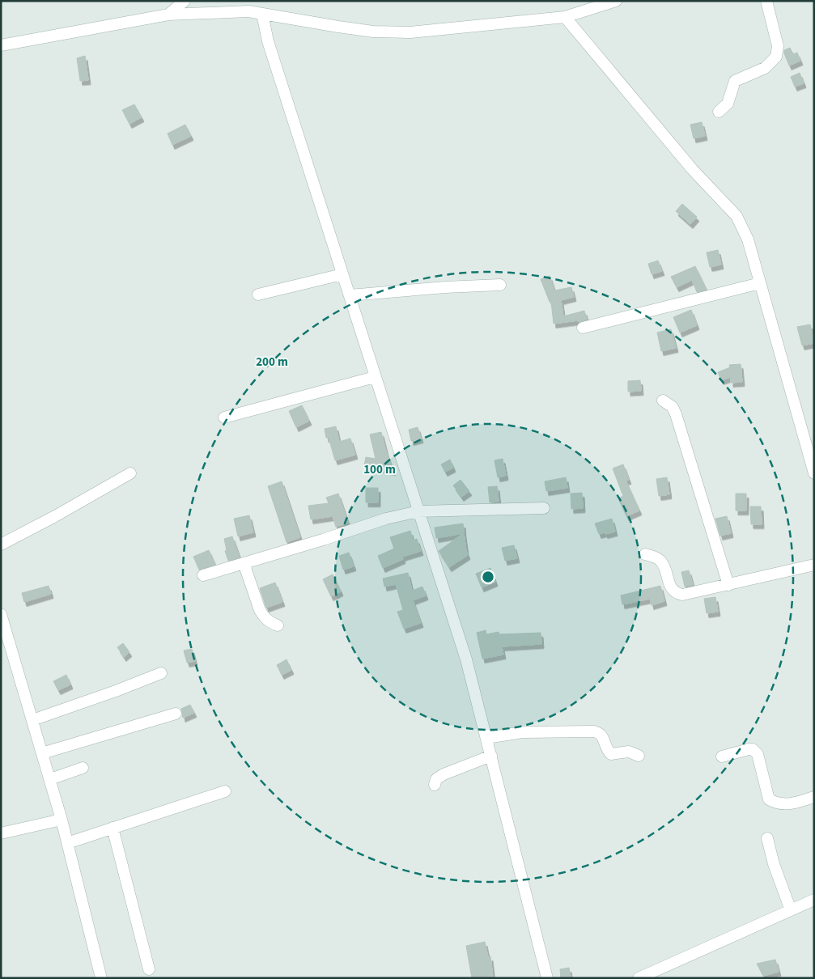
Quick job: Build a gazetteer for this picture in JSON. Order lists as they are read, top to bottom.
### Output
{
  "rings": ["200 m", "100 m"]
}
